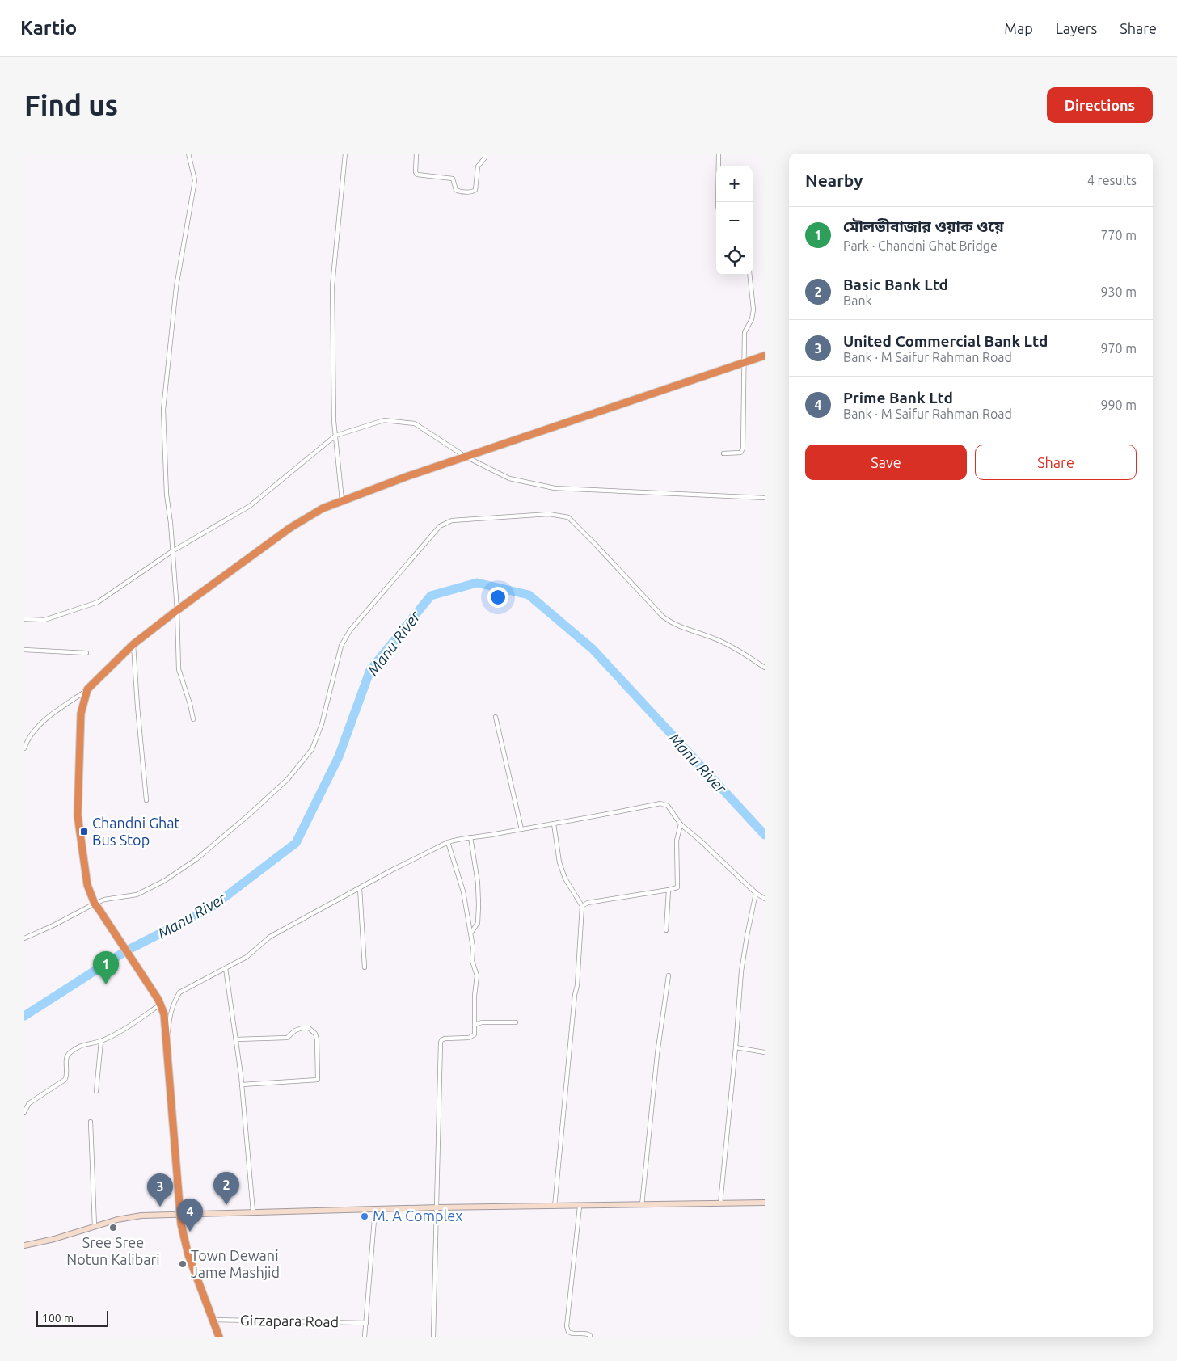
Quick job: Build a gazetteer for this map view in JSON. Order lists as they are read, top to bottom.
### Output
{
  "streets": {
    "street": ["Girzapara Road"]
  },
  "water": ["Manu River"],
  "places": {
    "transit": ["Chandni Ghat Bus Stop"],
    "other": ["M. A Complex", "Sree Sree Notun Kalibari", "Town Dewani Jame Mashjid"]
  },
  "scale_bar": "100 m",
  "page": {
    "header": "Kartio",
    "nav": ["Map", "Layers", "Share"],
    "buttons": [
      "Directions",
      ["Save", "Share"]
    ],
    "title": "Find us",
    "heading": ["Nearby", "4 results"],
    "map_buttons": ["+", "−"],
    "list": [
      {
        "mark": "1",
        "name": "মৌলভীবাজার ওয়াক ওয়ে",
        "note": "Park · Chandni Ghat Bridge",
        "value": "770 m"
      },
      {
        "mark": "2",
        "name": "Basic Bank Ltd",
        "note": "Bank",
        "value": "930 m"
      },
      {
        "mark": "3",
        "name": "United Commercial Bank Ltd",
        "note": "Bank · M Saifur Rahman Road",
        "value": "970 m"
      },
      {
        "mark": "4",
        "name": "Prime Bank Ltd",
        "note": "Bank · M Saifur Rahman Road",
        "value": "990 m"
      }
    ],
    "pins": [
      "1",
      "2",
      "3",
      "4"
    ],
    "scale": "100 m"
  }
}
